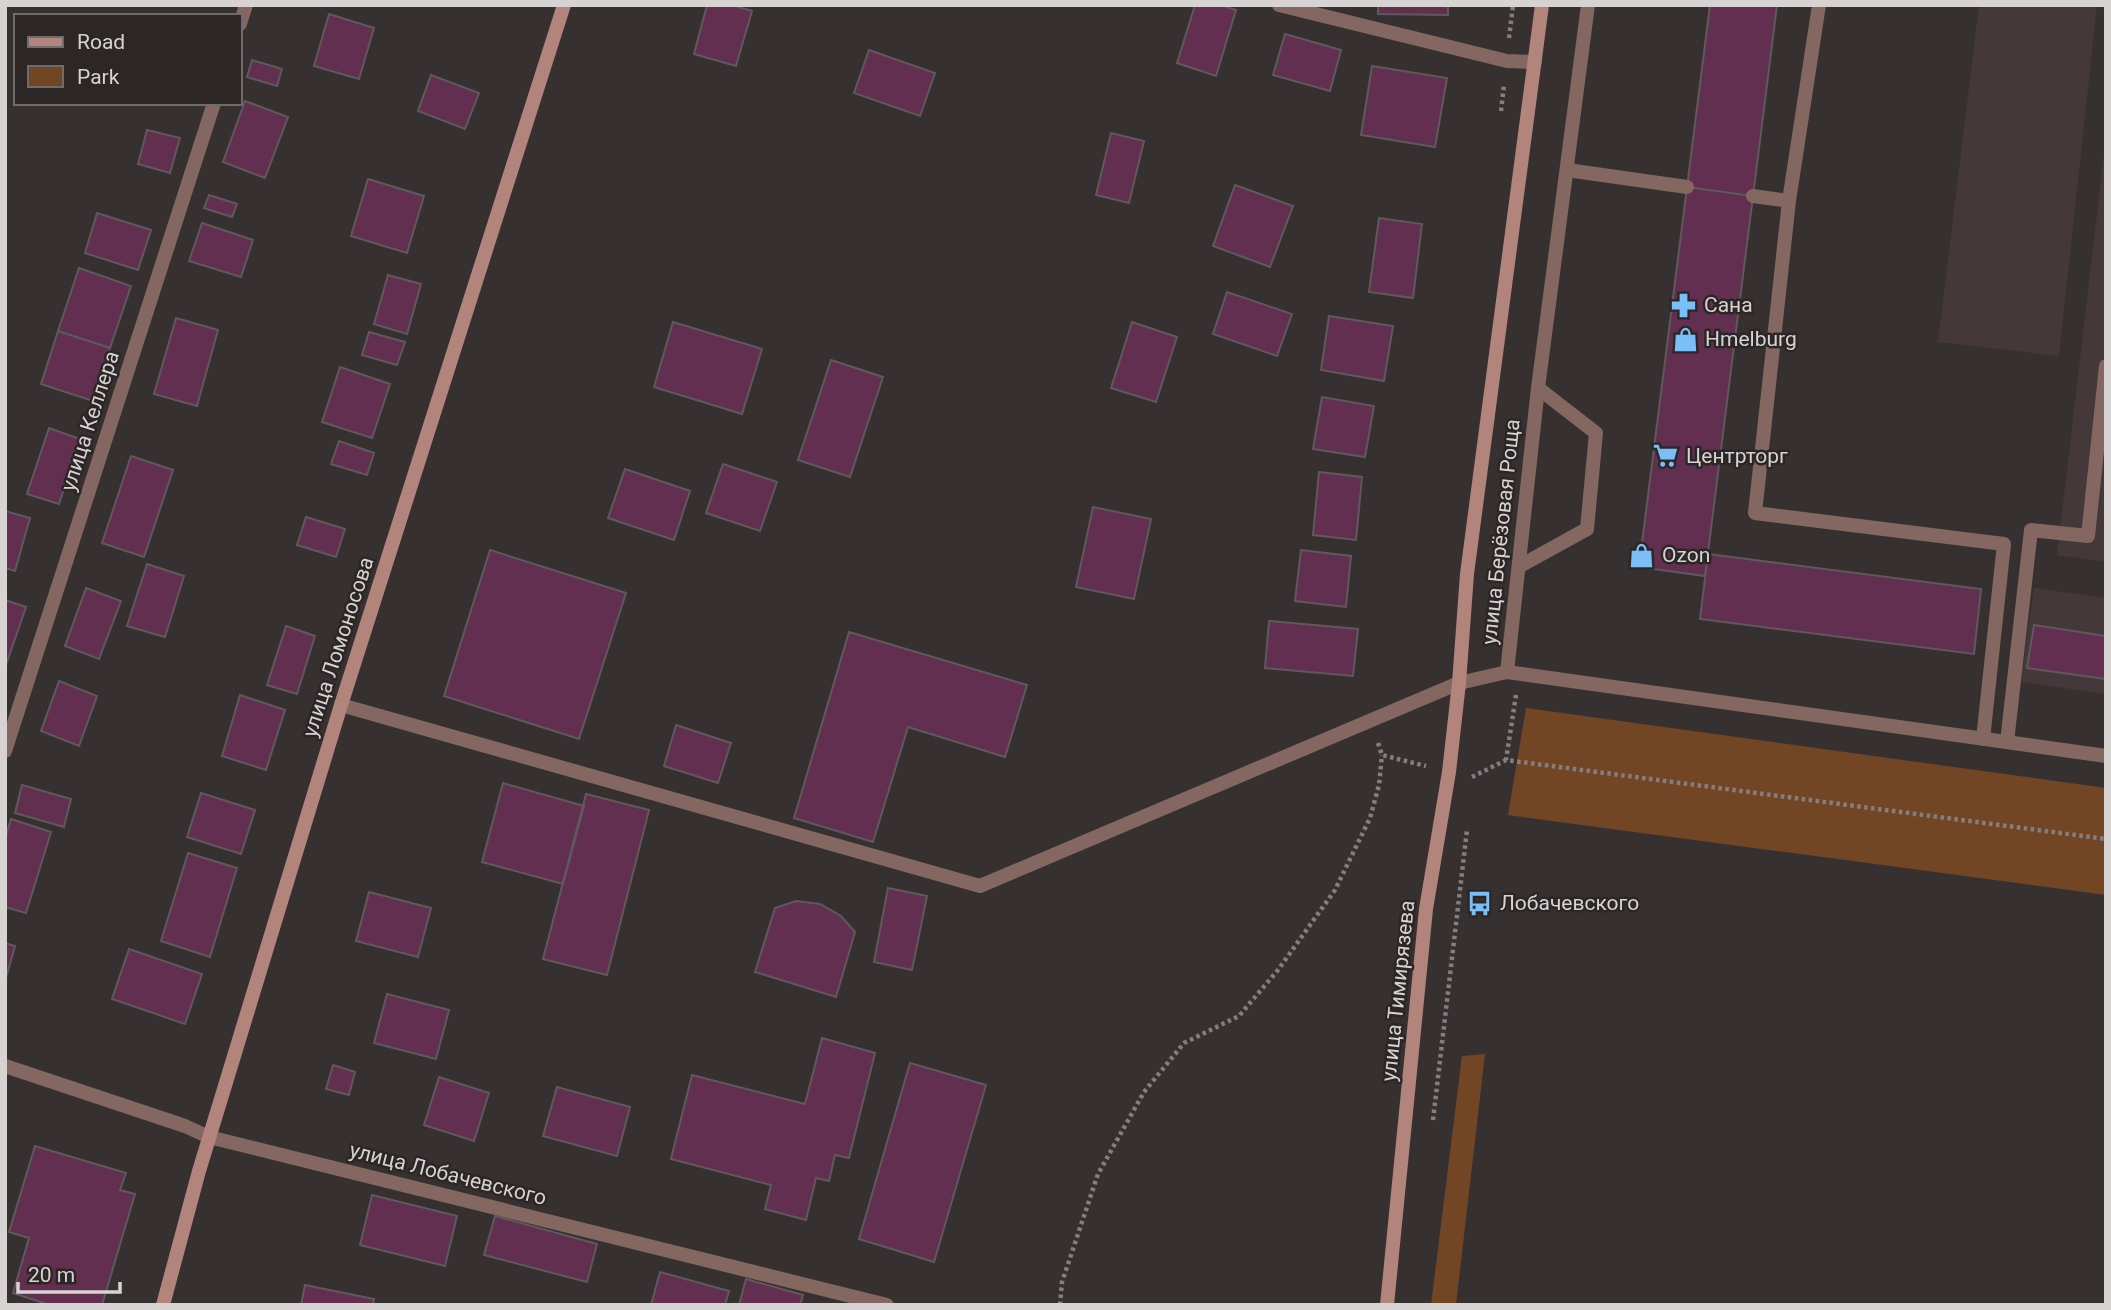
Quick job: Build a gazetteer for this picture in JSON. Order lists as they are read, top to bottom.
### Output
{
  "streets": {
    "main road": ["улица Ломоносова", "улица Тимирязева"],
    "street": ["улица Келлера", "улица Берёзовая Роща", "улица Лобачевского"]
  },
  "crossings": [
    ["улица Ломоносова", "улица Лобачевского"]
  ],
  "places": {
    "pharmacy": ["Сана"],
    "shop": ["Hmelburg", "Ozon"],
    "supermarket": ["Центрторг"],
    "bus stop": ["Лобачевского"]
  },
  "legend": ["Road", "Park"],
  "scale_bar": "20 m"
}
